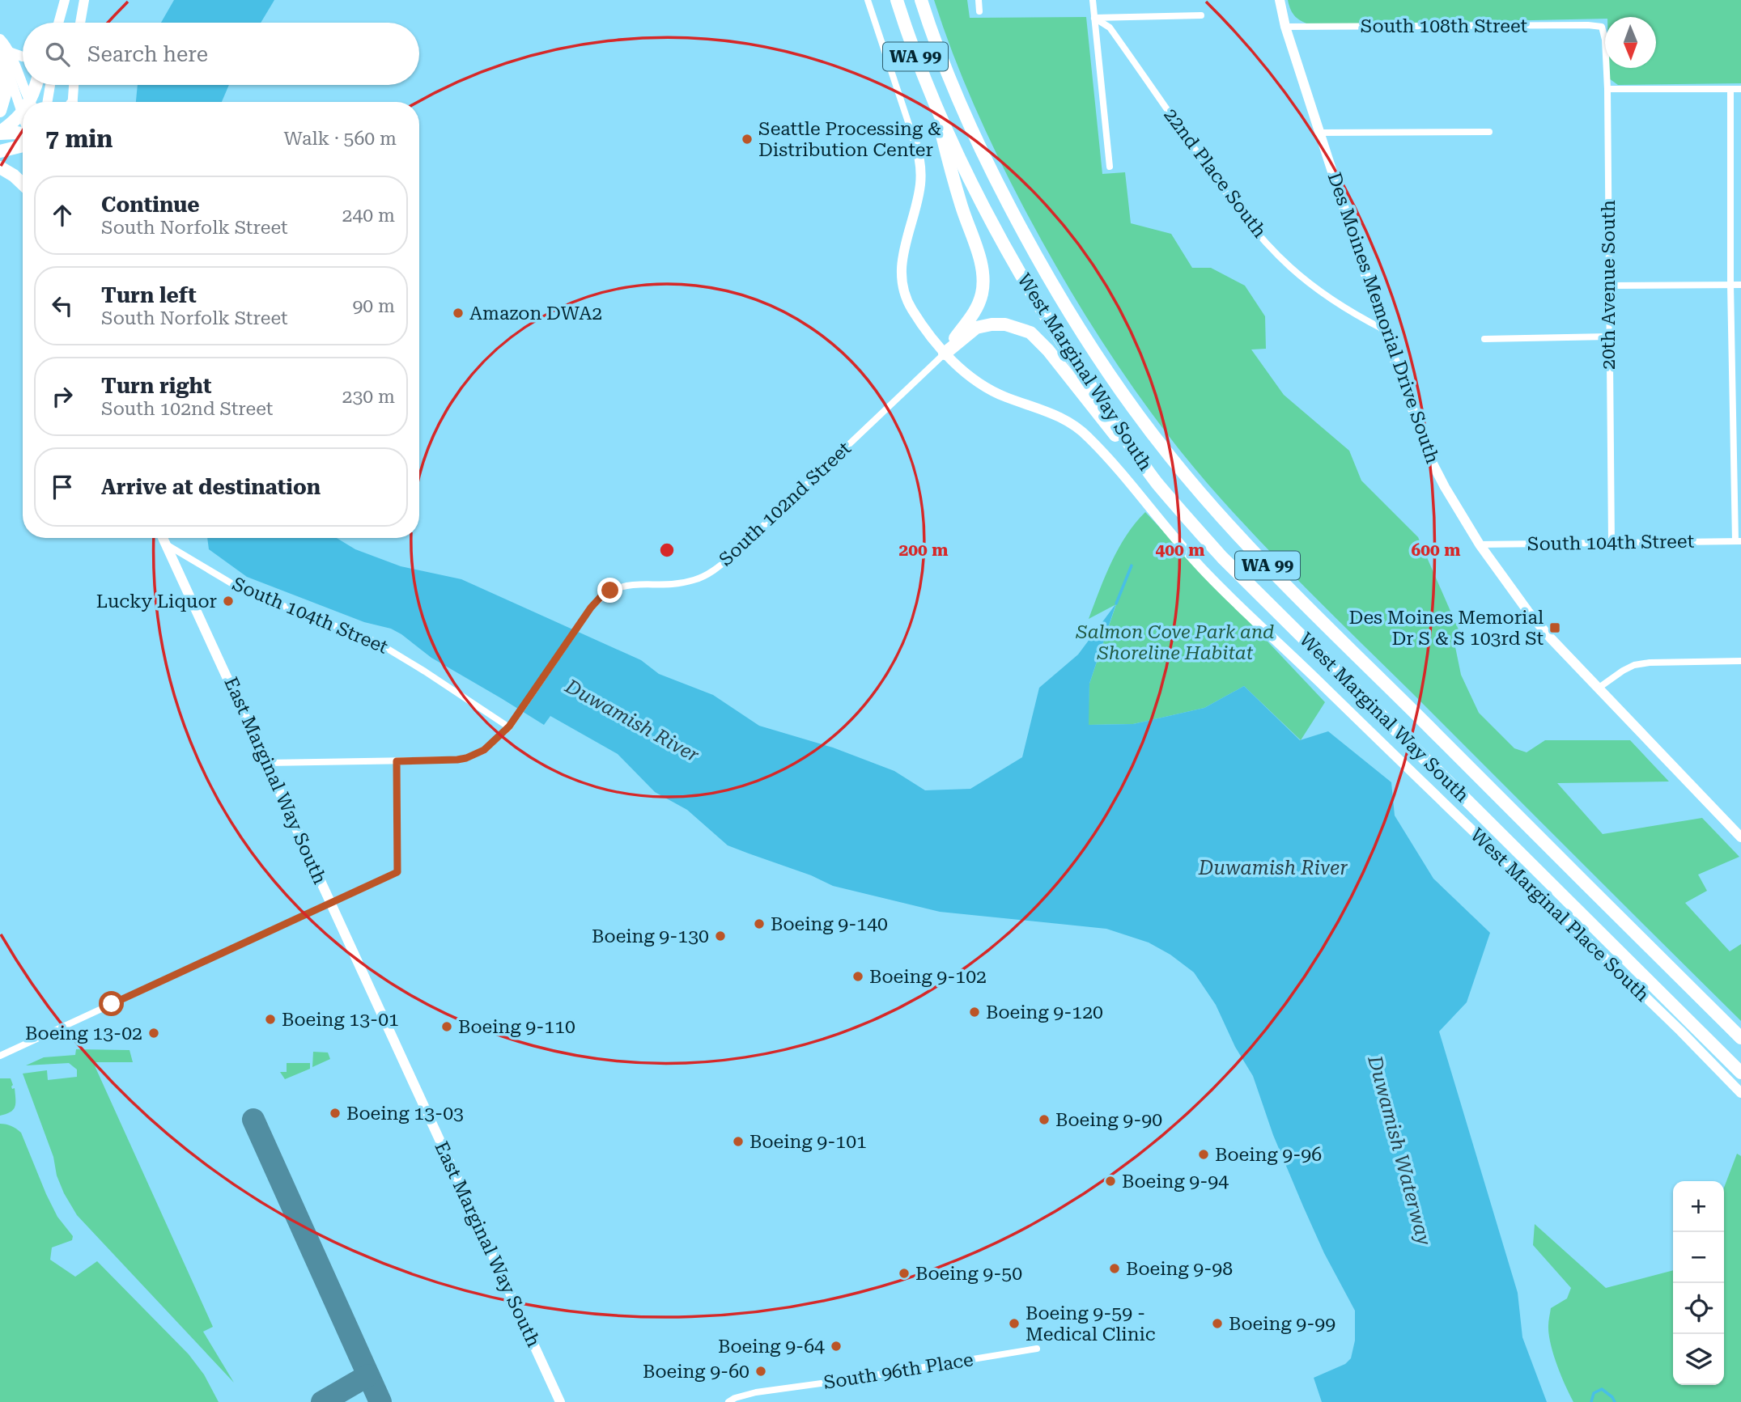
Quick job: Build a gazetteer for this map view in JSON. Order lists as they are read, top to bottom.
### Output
{
  "streets": {
    "highway": ["WA 99", "West Marginal Way South"],
    "main road": ["Des Moines Memorial Drive South", "East Marginal Way South", "West Marginal Place South"],
    "street": [
      "South 108th Street",
      "22nd Place South",
      "20th Avenue South",
      "South 102nd Street",
      "South 104th Street",
      "South 96th Place"
    ]
  },
  "crossings": [
    ["South 108th Street", "20th Avenue South"],
    ["South 108th Street", "Des Moines Memorial Drive South"],
    ["22nd Place South", "Des Moines Memorial Drive South"],
    ["20th Avenue South", "South 104th Street"],
    ["Des Moines Memorial Drive South", "South 104th Street"],
    ["South 102nd Street", "South 104th Street"],
    ["South 102nd Street", "East Marginal Way South"],
    ["South 102nd Street", "West Marginal Place South"],
    ["South 104th Street", "East Marginal Way South"]
  ],
  "water": ["Duwamish River", "Duwamish Waterway"],
  "parks": ["Salmon Cove Park and Shoreline Habitat"],
  "places": {
    "other": [
      "Seattle Processing & Distribution Center",
      "Amazon DWA2",
      "Lucky Liquor",
      "Boeing 9-140",
      "Boeing 9-130",
      "Boeing 9-102",
      "Boeing 9-120",
      "Boeing 13-01",
      "Boeing 9-110",
      "Boeing 13-02",
      "Boeing 13-03",
      "Boeing 9-90",
      "Boeing 9-101",
      "Boeing 9-96",
      "Boeing 9-94",
      "Boeing 9-98",
      "Boeing 9-50",
      "Boeing 9-59 - Medical Clinic",
      "Boeing 9-99",
      "Boeing 9-64",
      "Boeing 9-60"
    ],
    "transit": ["Des Moines Memorial Dr S & S 103rd St"]
  },
  "north": "bottom",
  "page": {
    "search": "Search here",
    "heading": ["7 min", "Walk · 560 m"],
    "list": [
      ["Continue", "South Norfolk Street", "240 m"],
      ["Turn left", "South Norfolk Street", "90 m"],
      ["Turn right", "South 102nd Street", "230 m"],
      "Arrive at destination"
    ],
    "map_buttons": ["+", "−"]
  },
  "rings": ["200 m", "400 m", "600 m"]
}
